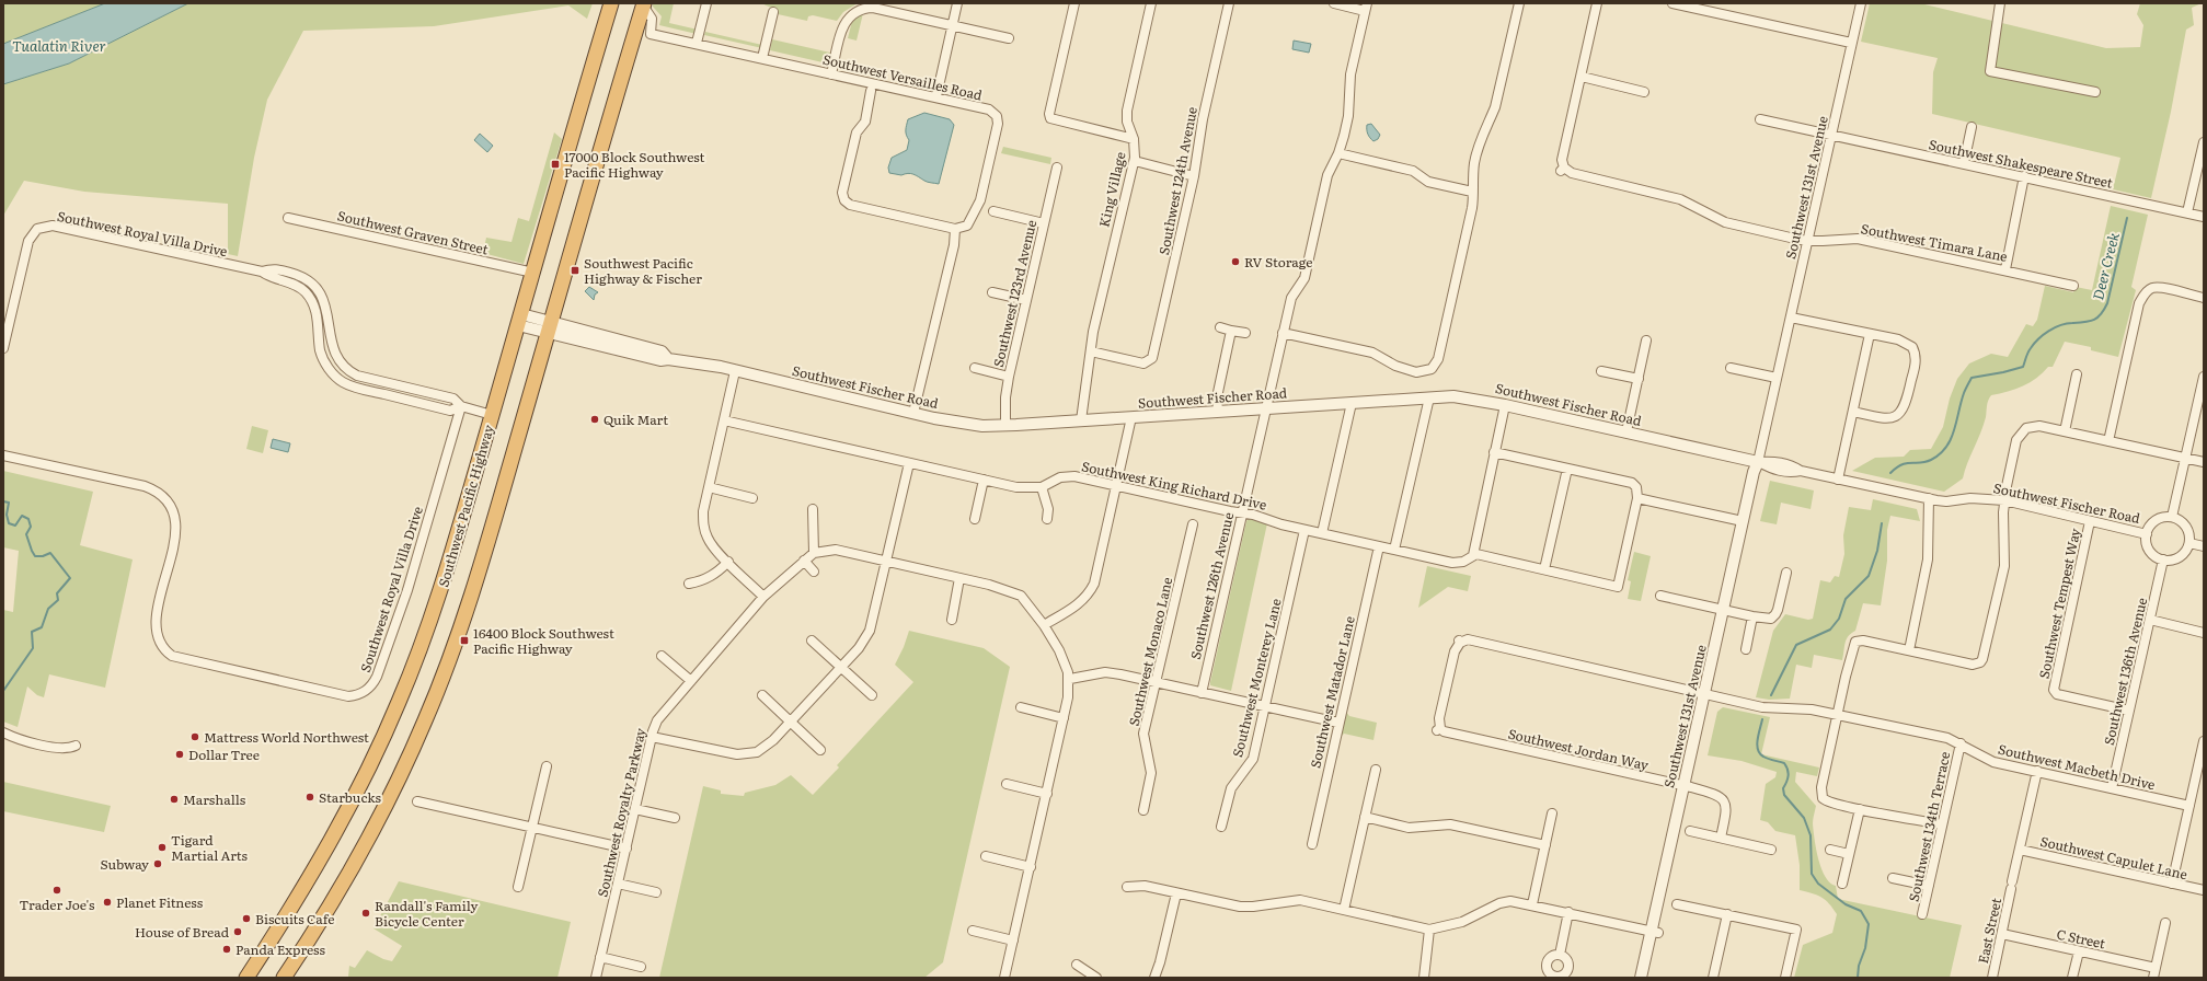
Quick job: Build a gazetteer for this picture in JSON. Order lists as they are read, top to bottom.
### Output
{
  "streets": {
    "highway": ["Southwest Pacific Highway"],
    "street": [
      "Southwest Versailles Road",
      "Southwest Shakespeare Street",
      "Southwest 124th Avenue",
      "Southwest 131st Avenue",
      "King Village",
      "Southwest Graven Street",
      "Southwest Royal Villa Drive",
      "Southwest Timara Lane",
      "Southwest 123rd Avenue",
      "Southwest Fischer Road",
      "Southwest King Richard Drive",
      "Southwest 126th Avenue",
      "Southwest Tempest Way",
      "Southwest Monaco Lane",
      "Southwest 136th Avenue",
      "Southwest Monterey Lane",
      "Southwest Matador Lane",
      "Southwest Jordan Way",
      "Southwest Macbeth Drive",
      "Southwest Royalty Parkway",
      "Southwest 134th Terrace",
      "Southwest Capulet Lane",
      "East Street",
      "C Street"
    ]
  },
  "crossings": [
    ["Southwest Shakespeare Street", "Southwest 131st Avenue"],
    ["Southwest 124th Avenue", "King Village"],
    ["Southwest 131st Avenue", "Southwest Timara Lane"],
    ["Southwest 131st Avenue", "Southwest Fischer Road"],
    ["Southwest 131st Avenue", "Southwest Jordan Way"],
    ["Southwest 131st Avenue", "Southwest Macbeth Drive"],
    ["King Village", "Southwest Fischer Road"],
    ["Southwest Graven Street", "Southwest Pacific Highway"],
    ["Southwest Royal Villa Drive", "Southwest Pacific Highway"],
    ["Southwest 123rd Avenue", "Southwest Fischer Road"],
    ["Southwest Fischer Road", "Southwest Pacific Highway"],
    ["Southwest Fischer Road", "Southwest 126th Avenue"],
    ["Southwest Fischer Road", "Southwest Tempest Way"],
    ["Southwest Fischer Road", "Southwest 136th Avenue"],
    ["Southwest King Richard Drive", "Southwest 126th Avenue"],
    ["Southwest King Richard Drive", "Southwest Monterey Lane"],
    ["Southwest King Richard Drive", "Southwest Matador Lane"],
    ["Southwest Tempest Way", "Southwest 136th Avenue"],
    ["Southwest 136th Avenue", "Southwest Macbeth Drive"],
    ["Southwest Jordan Way", "Southwest Macbeth Drive"],
    ["Southwest Macbeth Drive", "Southwest 134th Terrace"],
    ["Southwest Macbeth Drive", "East Street"],
    ["Southwest Capulet Lane", "East Street"],
    ["East Street", "C Street"]
  ],
  "water": ["Tualatin River", "Deer Creek"],
  "places": {
    "transit": ["17000 Block Southwest Pacific Highway", "Southwest Pacific Highway & Fischer", "16400 Block Southwest Pacific Highway"],
    "other": [
      "RV Storage",
      "Quik Mart",
      "Mattress World Northwest",
      "Dollar Tree",
      "Starbucks",
      "Marshalls",
      "Tigard Martial Arts",
      "Subway",
      "Trader Joe's",
      "Planet Fitness",
      "Randall's Family Bicycle Center",
      "Biscuits Cafe",
      "House of Bread",
      "Panda Express"
    ]
  }
}
